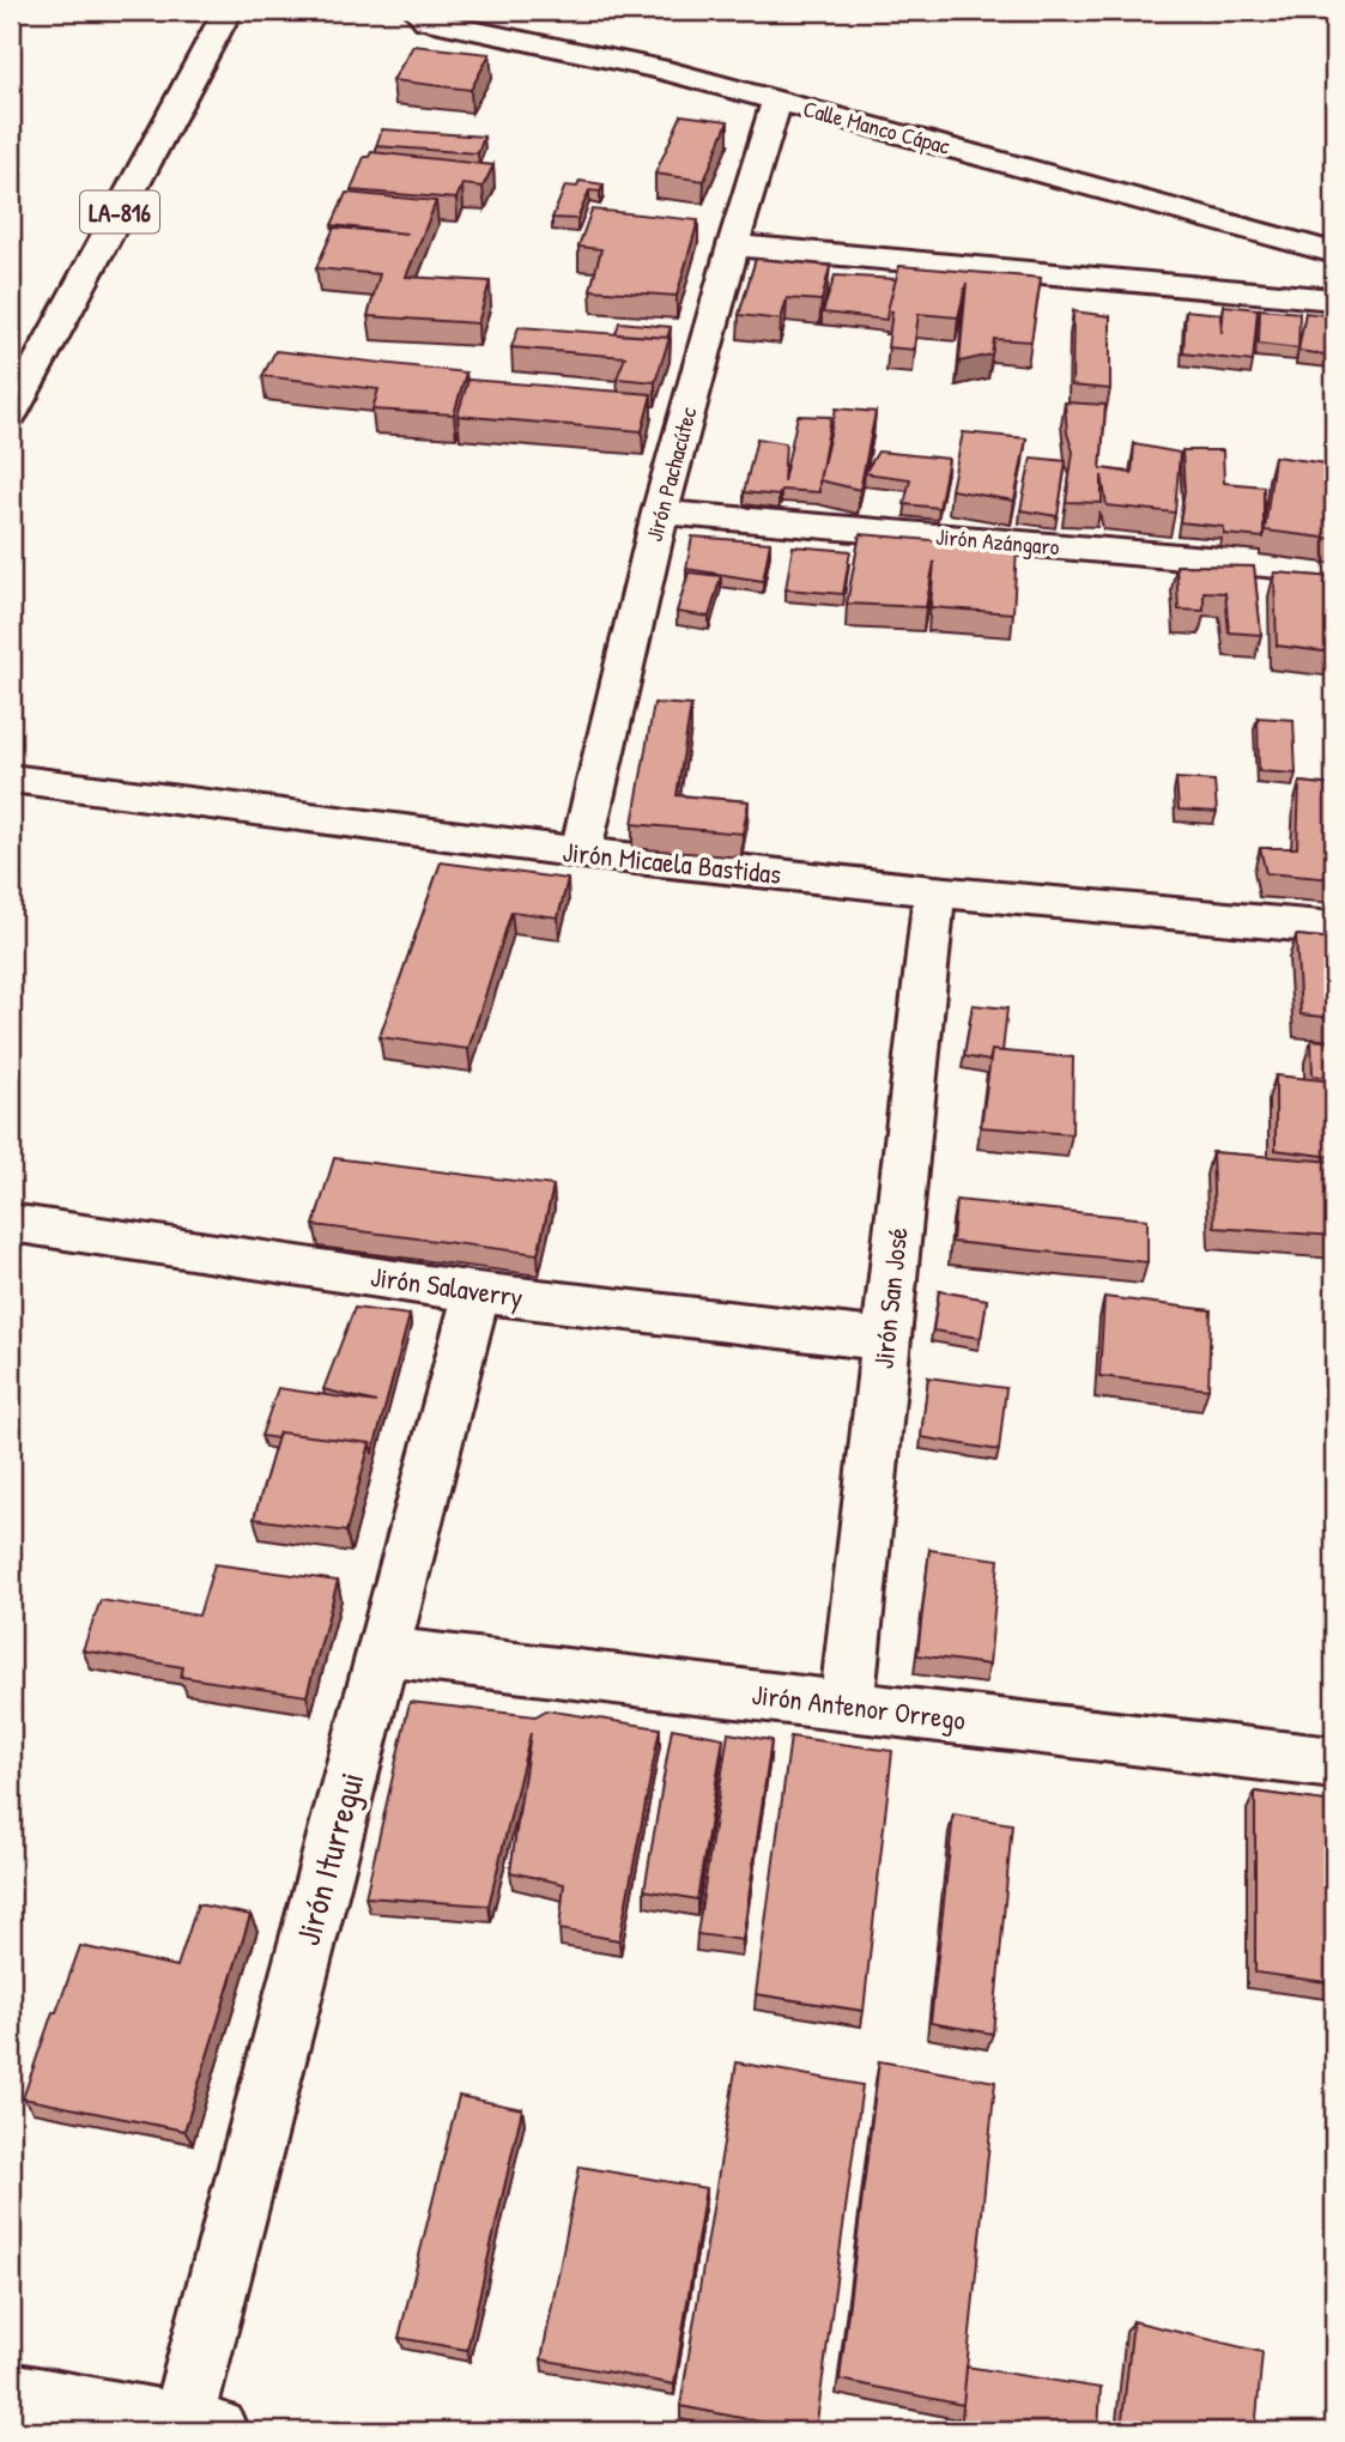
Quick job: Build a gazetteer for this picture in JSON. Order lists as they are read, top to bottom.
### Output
{
  "streets": {
    "main road": [
      "Calle Manco Cápac",
      "LA-816",
      "Jirón Pachacútec",
      "Jirón Azángaro",
      "Jirón Micaela Bastidas",
      "Jirón Salaverry",
      "Jirón San José",
      "Jirón Antenor Orrego",
      "Jirón Iturregui"
    ]
  },
  "crossings": [
    ["Calle Manco Cápac", "Jirón Pachacútec"],
    ["Jirón Pachacútec", "Jirón Azángaro"],
    ["Jirón Pachacútec", "Jirón Micaela Bastidas"],
    ["Jirón Micaela Bastidas", "Jirón San José"],
    ["Jirón Salaverry", "Jirón San José"],
    ["Jirón Salaverry", "Jirón Iturregui"],
    ["Jirón San José", "Jirón Antenor Orrego"],
    ["Jirón Antenor Orrego", "Jirón Iturregui"]
  ]
}
